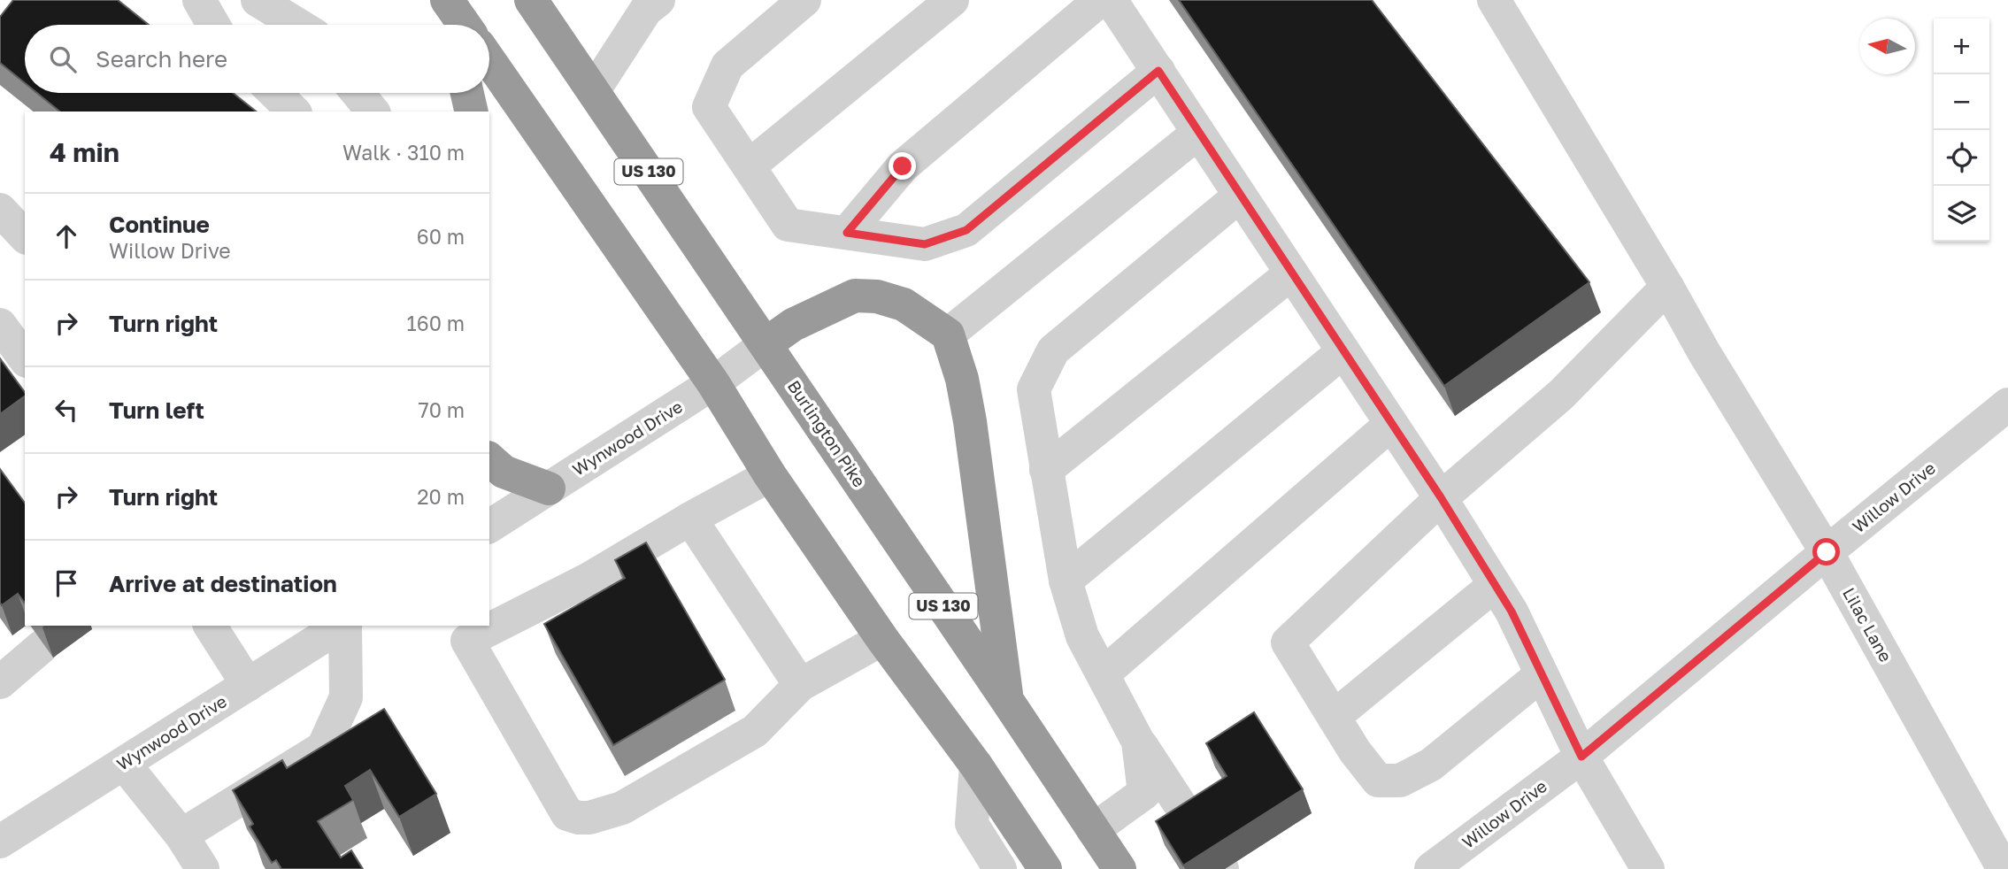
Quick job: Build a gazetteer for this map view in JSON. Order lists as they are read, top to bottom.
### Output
{
  "streets": {
    "highway": ["US 130", "Burlington Pike"],
    "street": ["Wynwood Drive", "Willow Drive", "Lilac Lane"]
  },
  "crossings": [
    ["Burlington Pike", "Wynwood Drive"],
    ["Willow Drive", "Lilac Lane"]
  ],
  "north": "left",
  "page": {
    "map_buttons": ["+", "−"],
    "search": "Search here",
    "heading": ["4 min", "Walk · 310 m"],
    "list": [
      ["Continue", "Willow Drive", "60 m"],
      ["Turn right", "160 m"],
      ["Turn left", "70 m"],
      ["Turn right", "20 m"],
      "Arrive at destination"
    ]
  }
}
